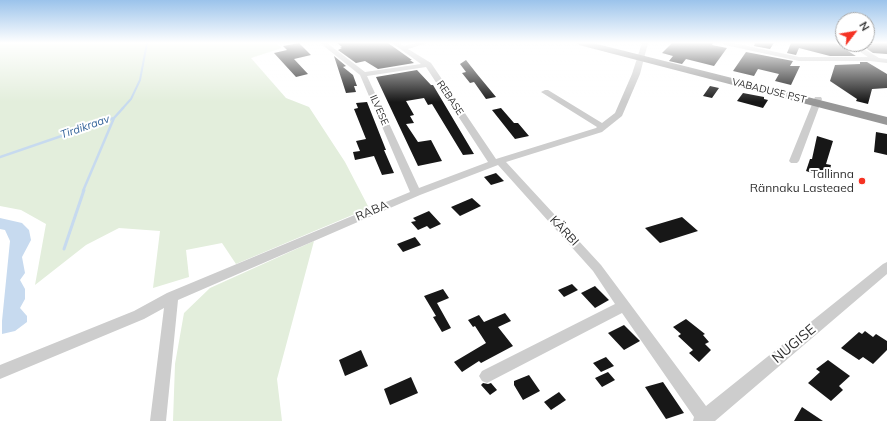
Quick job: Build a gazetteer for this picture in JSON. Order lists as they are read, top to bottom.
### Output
{
  "streets": {
    "highway": ["VABADUSE PST"],
    "street": [
      "REBASE",
      "ILVESE",
      "RABA",
      "KÄRBI",
      "NUGISE"
    ]
  },
  "crossings": [
    ["REBASE", "RABA"],
    ["REBASE", "KÄRBI"],
    ["ILVESE", "RABA"],
    ["RABA", "KÄRBI"],
    ["KÄRBI", "NUGISE"]
  ],
  "water": ["Tirdikraav"],
  "places": ["Tallinna Rännaku Lasteaed"],
  "north": "top right"
}
